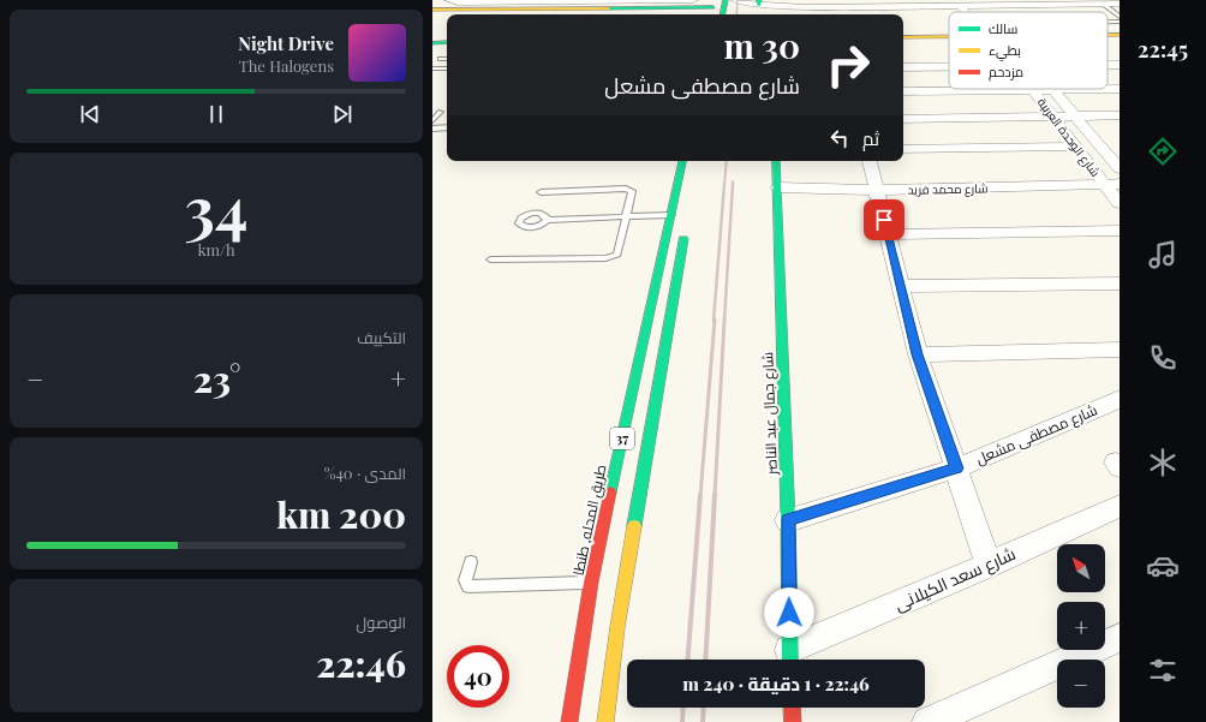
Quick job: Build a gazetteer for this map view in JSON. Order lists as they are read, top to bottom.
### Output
{
  "streets": {
    "main road": ["شارع جمال عبد الناصر", "37", "طريق المحله, طنطا"],
    "street": [
      "شارع الوحدة العربية",
      "شارع محمد فريد",
      "شارع مصطفى مشعل",
      "شارع سعد الكيلانى"
    ]
  },
  "crossings": [
    ["شارع الوحدة العربية", "شارع محمد فريد"],
    ["شارع محمد فريد", "شارع جمال عبد الناصر"],
    ["شارع جمال عبد الناصر", "شارع مصطفى مشعل"],
    ["شارع جمال عبد الناصر", "شارع سعد الكيلانى"]
  ],
  "legend": ["سالك", "بطيء", "مزدحم"],
  "north": "top left",
  "page": {
    "tabs": "22:45",
    "turn": ["30 m", "شارع مصطفى مشعل"],
    "song": ["Night Drive", "The Halogens"],
    "then": "ثم",
    "tile": [
      ["34", "km/h"],
      "التكييف",
      ["المدى · 40%", "200 km"],
      ["الوصول", "22:46"]
    ],
    "heat": ["−", "23°", "+"],
    "map_buttons": ["+", "−"],
    "limit": "40",
    "trip": "22:46 · 1 دقيقة · 240 m"
  }
}
